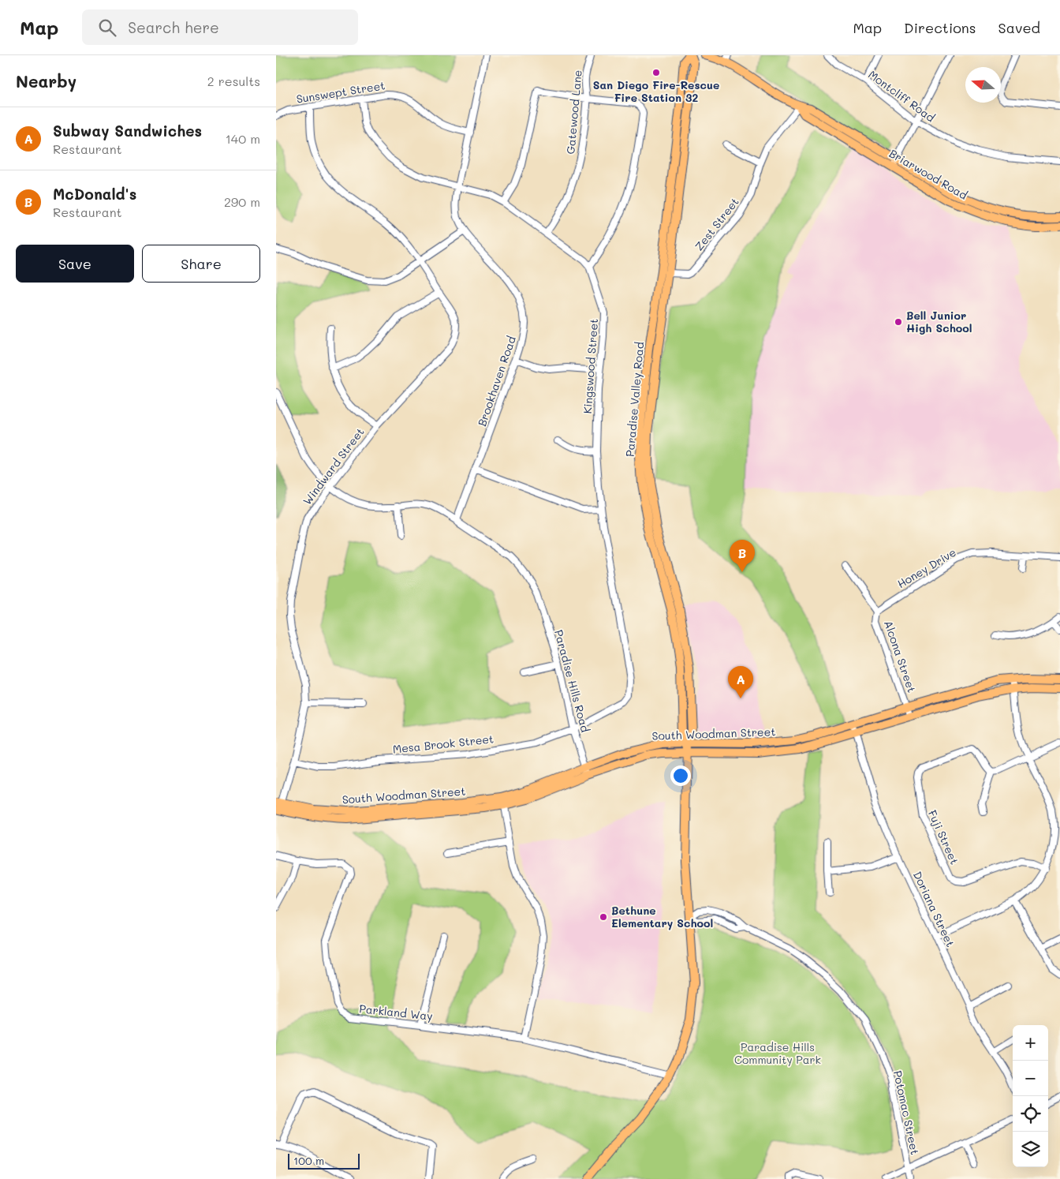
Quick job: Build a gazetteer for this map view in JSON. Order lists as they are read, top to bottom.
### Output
{
  "streets": {
    "main road": ["Briarwood Road", "Paradise Valley Road", "South Woodman Street"],
    "street": [
      "Sunswept Street",
      "Montcliff Road",
      "Gatewood Lane",
      "Zest Street",
      "Kingswood Street",
      "Brookhaven Road",
      "Windward Street",
      "Honey Drive",
      "Alcona Street",
      "Paradise Hills Road",
      "Mesa Brook Street",
      "Fuji Street",
      "Doriana Street",
      "Parkland Way",
      "Potomac Street"
    ]
  },
  "crossings": [
    ["Sunswept Street", "Brookhaven Road"],
    ["Sunswept Street", "Windward Street"],
    ["Briarwood Road", "Zest Street"],
    ["Zest Street", "Paradise Valley Road"],
    ["Kingswood Street", "Mesa Brook Street"],
    ["Brookhaven Road", "Paradise Hills Road"],
    ["Paradise Valley Road", "South Woodman Street"],
    ["Paradise Valley Road", "Parkland Way"],
    ["Paradise Valley Road", "Potomac Street"],
    ["Windward Street", "Paradise Hills Road"],
    ["Windward Street", "South Woodman Street"],
    ["Windward Street", "Mesa Brook Street"],
    ["Honey Drive", "Alcona Street"],
    ["Alcona Street", "South Woodman Street"],
    ["Paradise Hills Road", "South Woodman Street"],
    ["Paradise Hills Road", "Mesa Brook Street"],
    ["South Woodman Street", "Doriana Street"]
  ],
  "parks": ["Paradise Hills Community Park"],
  "places": ["San Diego Fire-Rescue Fire Station 32", "Bell Junior High School", "Bethune Elementary School"],
  "scale_bar": "100 m",
  "north": "left",
  "page": {
    "header": "Map",
    "search": "Search here",
    "nav": ["Map", "Directions", "Saved"],
    "heading": ["Nearby", "2 results"],
    "list": [
      {
        "mark": "A",
        "name": "Subway Sandwiches",
        "note": "Restaurant",
        "value": "140 m"
      },
      {
        "mark": "B",
        "name": "McDonald's",
        "note": "Restaurant",
        "value": "290 m"
      }
    ],
    "buttons": ["Save", "Share"],
    "pins": ["B", "A"],
    "map_buttons": ["+", "−"],
    "scale": "100 m"
  }
}
